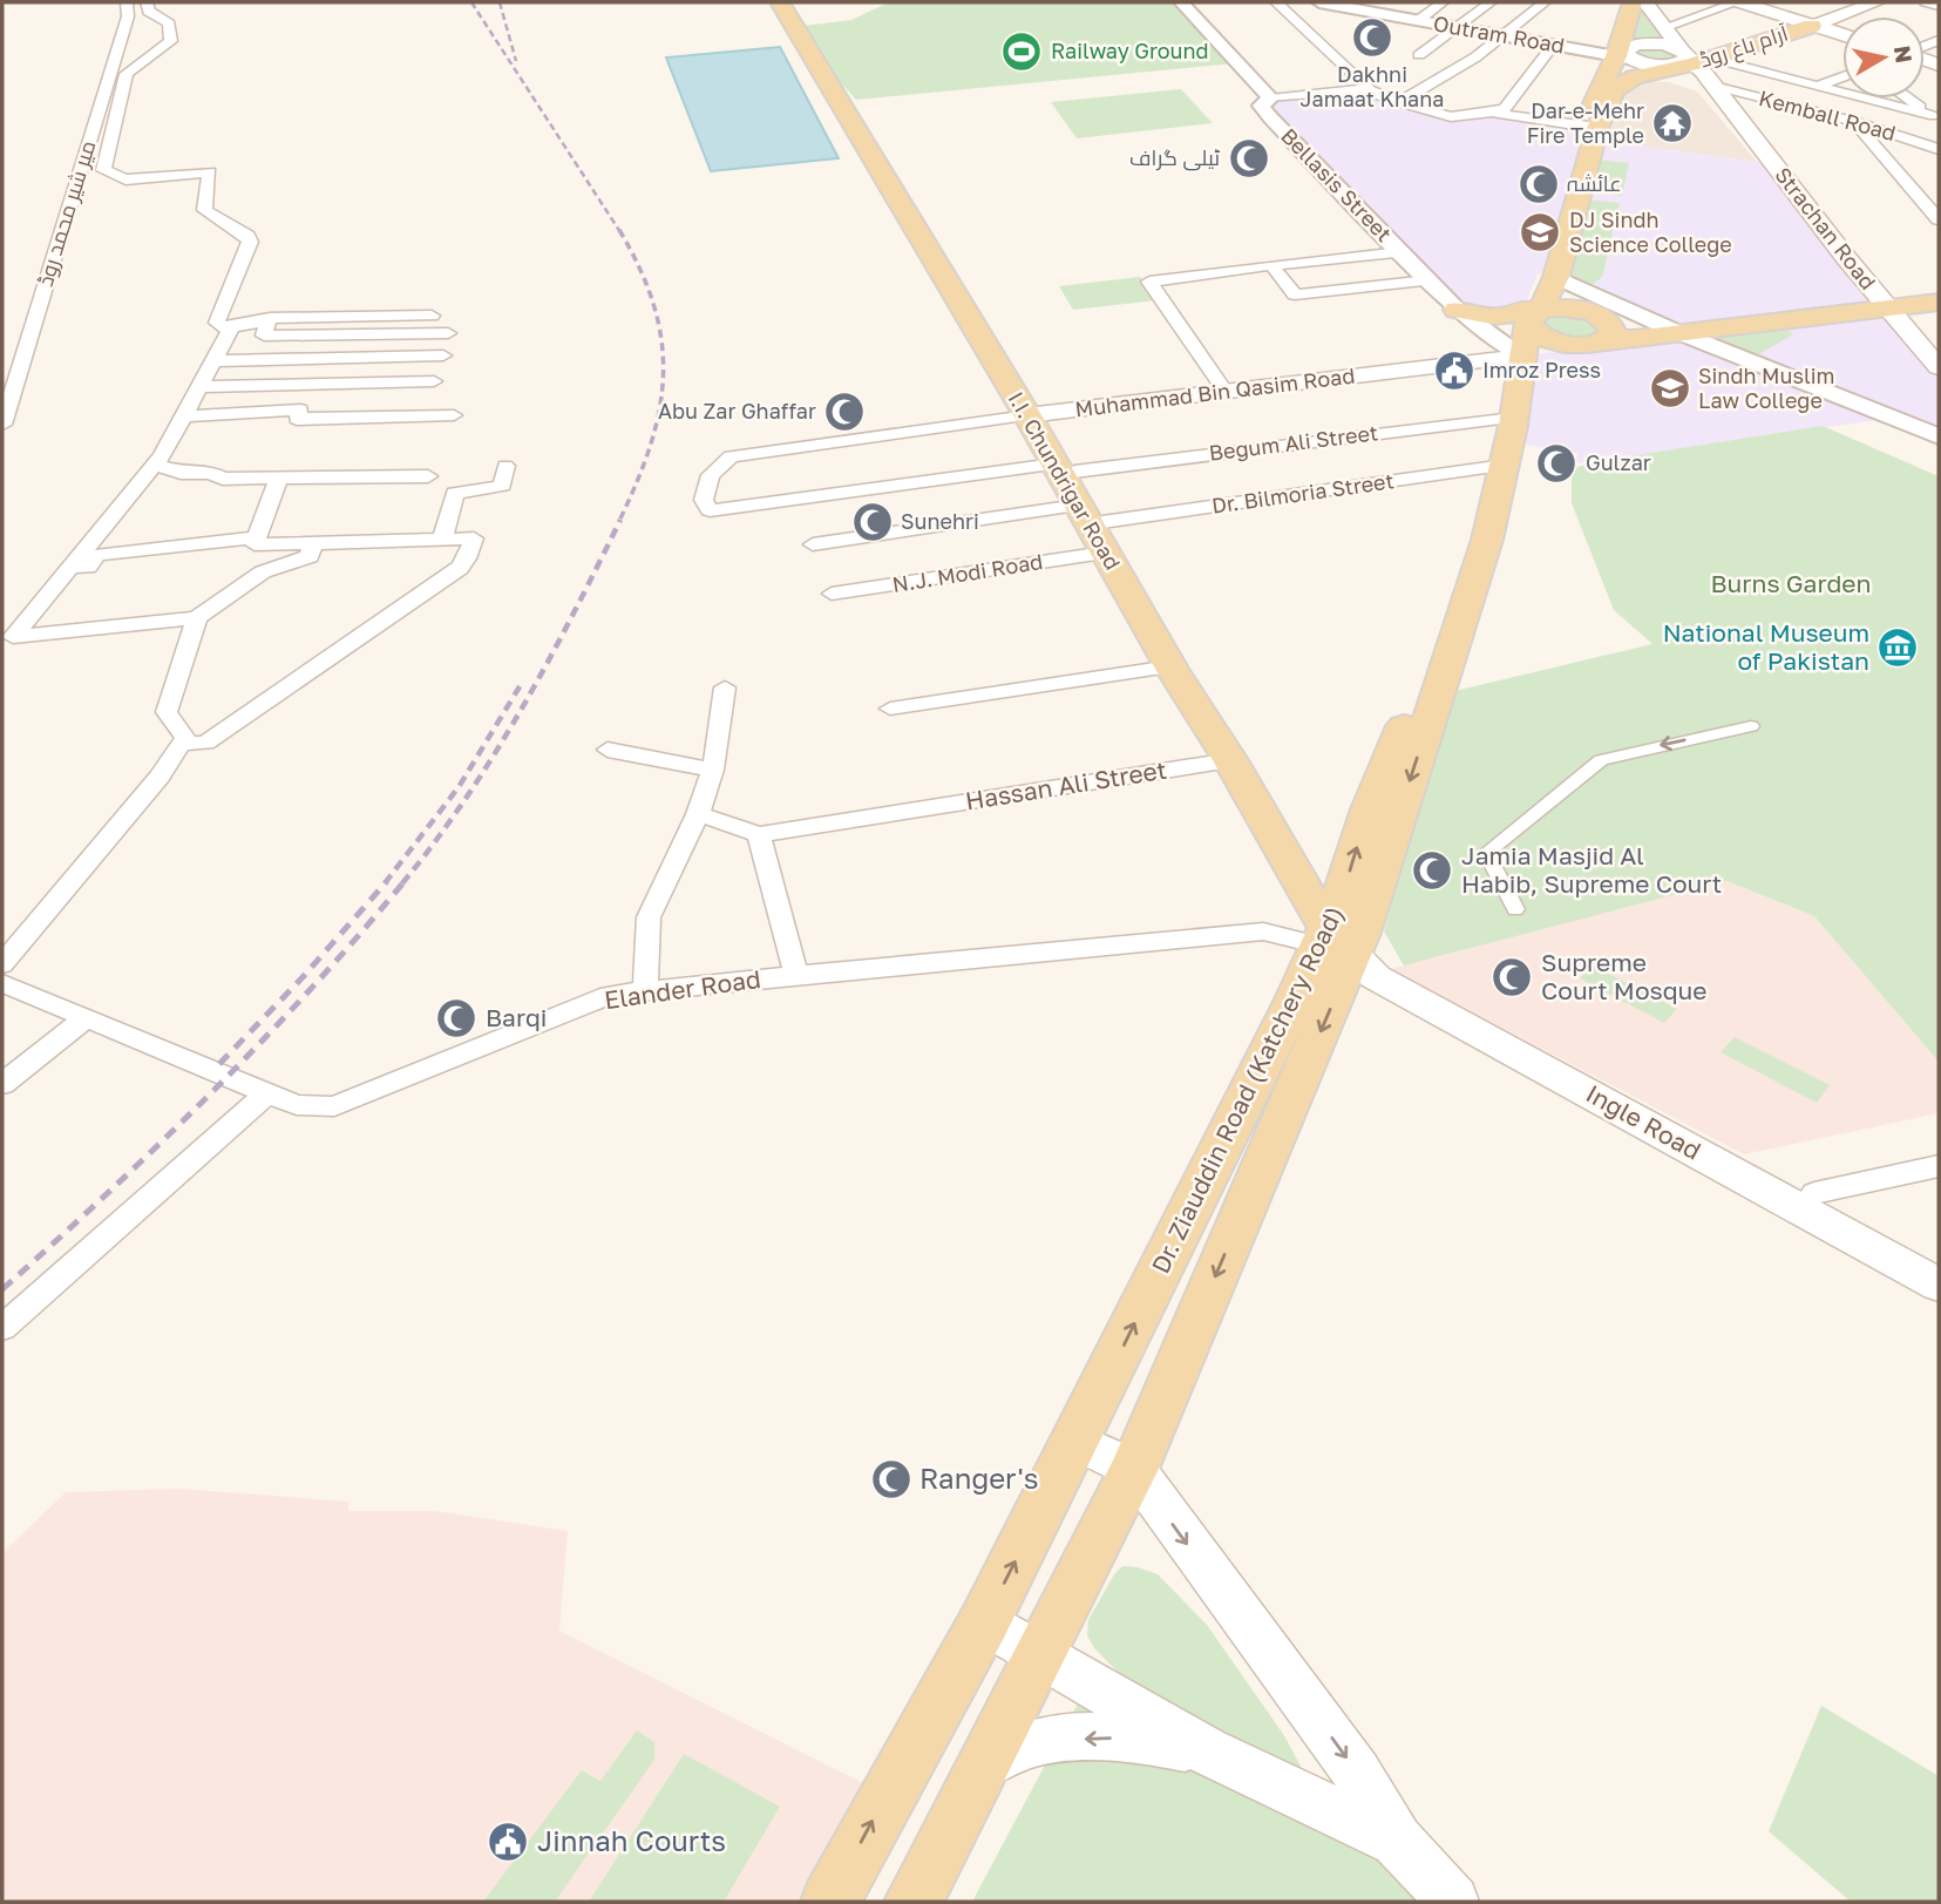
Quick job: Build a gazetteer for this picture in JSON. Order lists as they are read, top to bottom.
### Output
{
  "streets": {
    "main road": [
      "آرام باغ روڈ",
      "Strachan Road",
      "Muhammad Bin Qasim Road",
      "I.I. Chundrigar Road",
      "Dr. Ziauddin Road (Katchery Road)",
      "Ingle Road"
    ],
    "street": [
      "Outram Road",
      "Kemball Road",
      "Bellasis Street",
      "میر شیر محمد روڈ",
      "Begum Ali Street",
      "Dr. Bilmoria Street",
      "N.J. Modi Road",
      "Hassan Ali Street",
      "Elander Road"
    ]
  },
  "crossings": [
    ["Outram Road", "آرام باغ روڈ"],
    ["Outram Road", "Dr. Ziauddin Road (Katchery Road)"],
    ["آرام باغ روڈ", "Strachan Road"],
    ["آرام باغ روڈ", "Dr. Ziauddin Road (Katchery Road)"],
    ["Kemball Road", "Strachan Road"],
    ["Bellasis Street", "Muhammad Bin Qasim Road"],
    ["Bellasis Street", "Dr. Ziauddin Road (Katchery Road)"],
    ["Muhammad Bin Qasim Road", "Begum Ali Street"],
    ["Muhammad Bin Qasim Road", "I.I. Chundrigar Road"],
    ["Muhammad Bin Qasim Road", "Dr. Ziauddin Road (Katchery Road)"],
    ["Begum Ali Street", "I.I. Chundrigar Road"],
    ["Begum Ali Street", "Dr. Ziauddin Road (Katchery Road)"],
    ["I.I. Chundrigar Road", "Dr. Bilmoria Street"],
    ["I.I. Chundrigar Road", "N.J. Modi Road"],
    ["I.I. Chundrigar Road", "Hassan Ali Street"],
    ["I.I. Chundrigar Road", "Elander Road"],
    ["I.I. Chundrigar Road", "Dr. Ziauddin Road (Katchery Road)"],
    ["I.I. Chundrigar Road", "Ingle Road"],
    ["Dr. Bilmoria Street", "Dr. Ziauddin Road (Katchery Road)"],
    ["Elander Road", "Dr. Ziauddin Road (Katchery Road)"],
    ["Elander Road", "Ingle Road"],
    ["Dr. Ziauddin Road (Katchery Road)", "Ingle Road"]
  ],
  "parks": ["Burns Garden"],
  "places": {
    "mosque": [
      "Dakhni Jamaat Khana",
      "ٹیلی گراف",
      "عائشہ",
      "Abu Zar Ghaffar",
      "Gulzar",
      "Sunehri",
      "Jamia Masjid Al Habib, Supreme Court",
      "Supreme Court Mosque",
      "Barqi",
      "Ranger's"
    ],
    "sports": ["Railway Ground"],
    "temple": ["Dar-e-Mehr Fire Temple"],
    "school or university": ["DJ Sindh Science College", "Sindh Muslim Law College"],
    "public building": ["Imroz Press", "Jinnah Courts"],
    "museum": ["National Museum of Pakistan"]
  },
  "north": "right"
}
